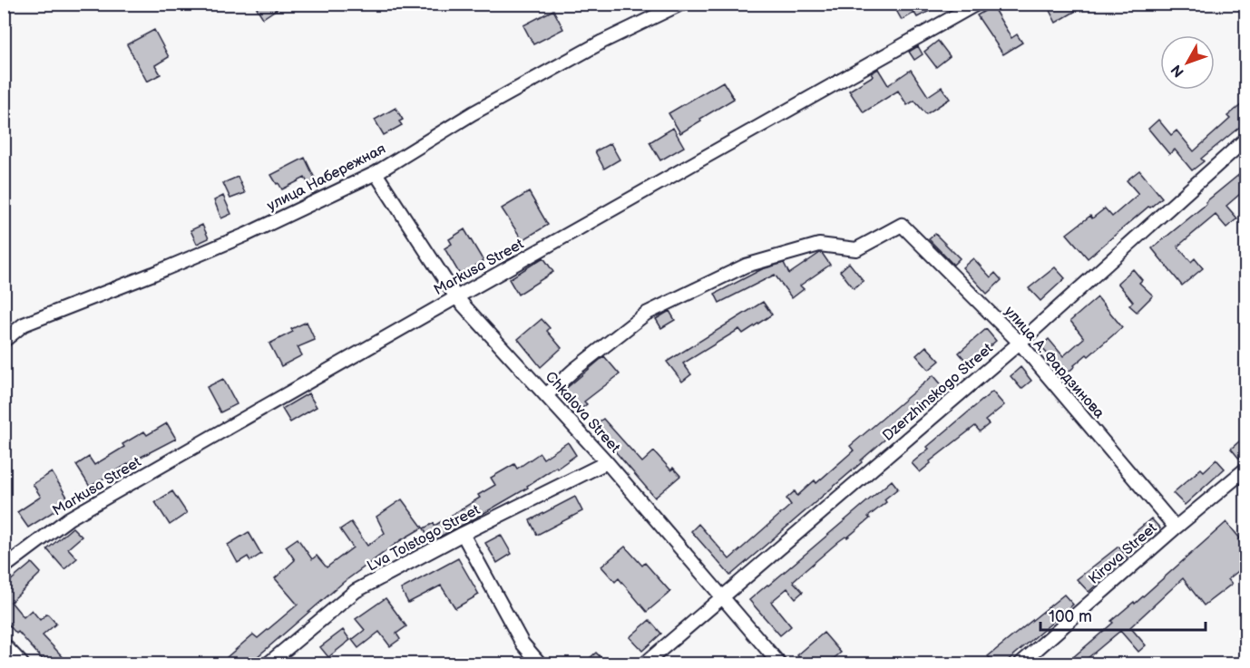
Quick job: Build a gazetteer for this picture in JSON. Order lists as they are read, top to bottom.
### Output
{
  "streets": {
    "street": [
      "улица Набережная",
      "Markusa Street",
      "улица А. Фардзинова",
      "Dzerzhinskogo Street",
      "Chkalova Street",
      "Lva Tolstogo Street",
      "Kirova Street"
    ]
  },
  "crossings": [
    ["улица Набережная", "Chkalova Street"],
    ["Markusa Street", "Chkalova Street"],
    ["улица А. Фардзинова", "Dzerzhinskogo Street"],
    ["улица А. Фардзинова", "Chkalova Street"],
    ["улица А. Фардзинова", "Kirova Street"],
    ["Dzerzhinskogo Street", "Chkalova Street"],
    ["Chkalova Street", "Lva Tolstogo Street"]
  ],
  "scale_bar": "100 m",
  "north": "bottom left"
}
